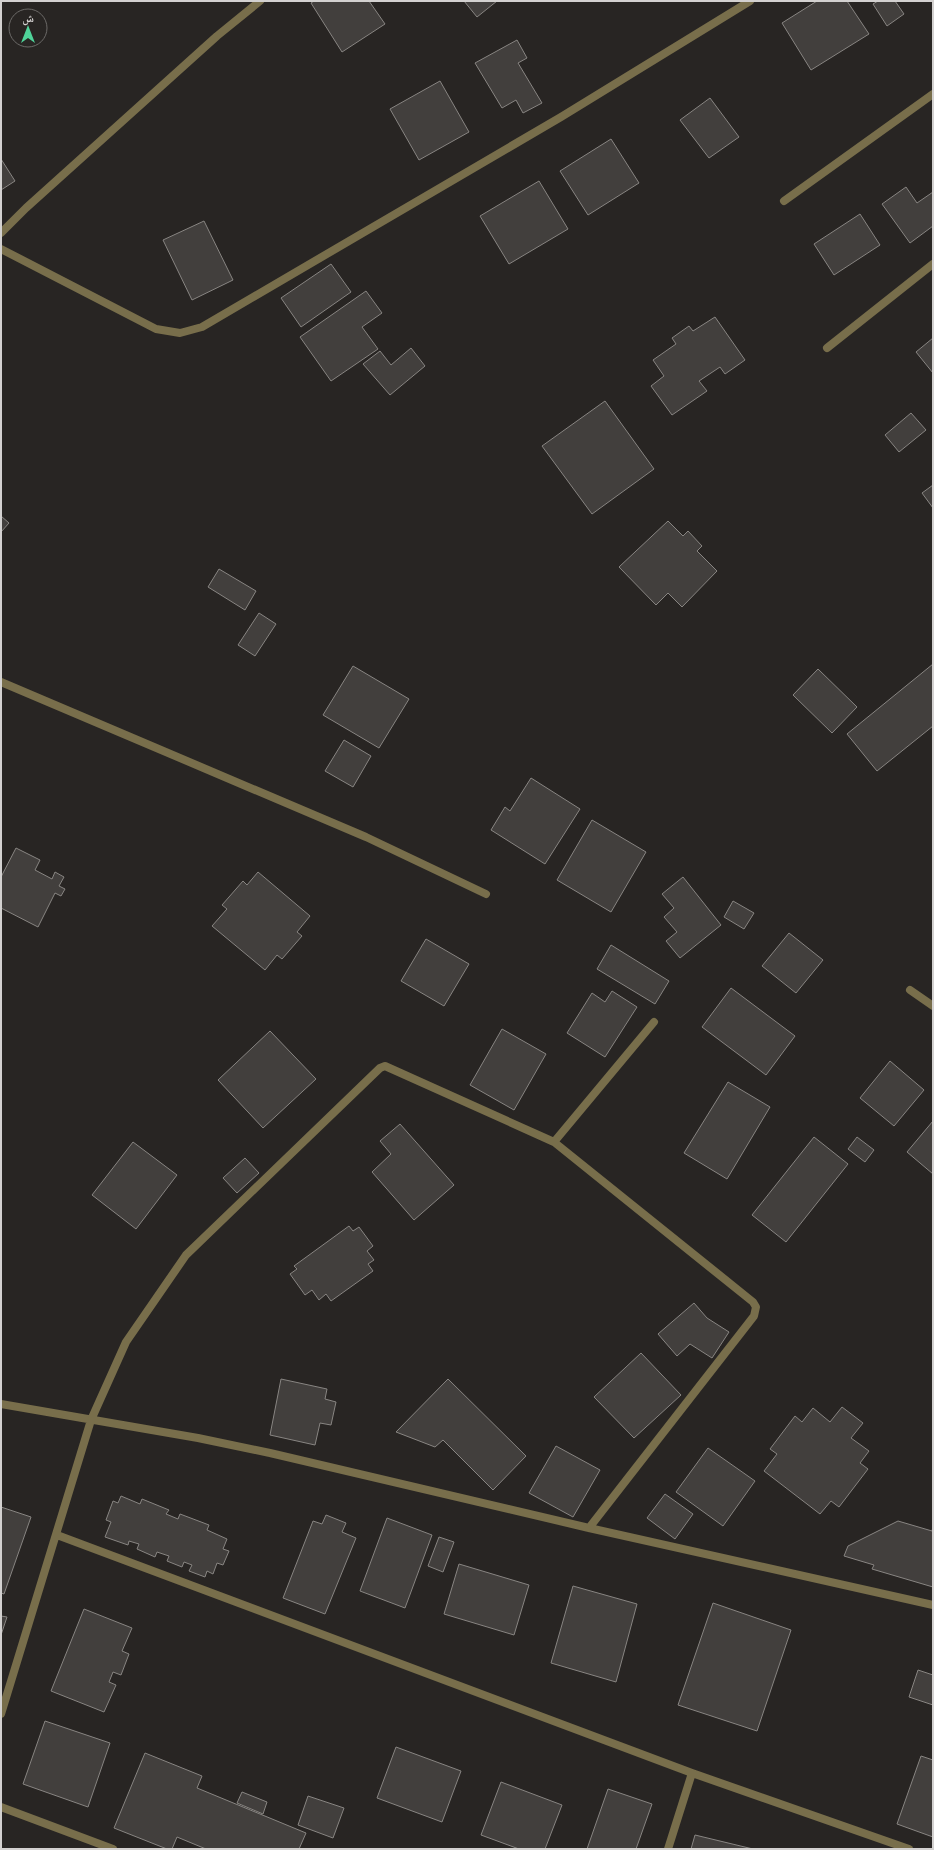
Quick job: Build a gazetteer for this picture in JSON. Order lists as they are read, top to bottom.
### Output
{
  "north": "top"
}
